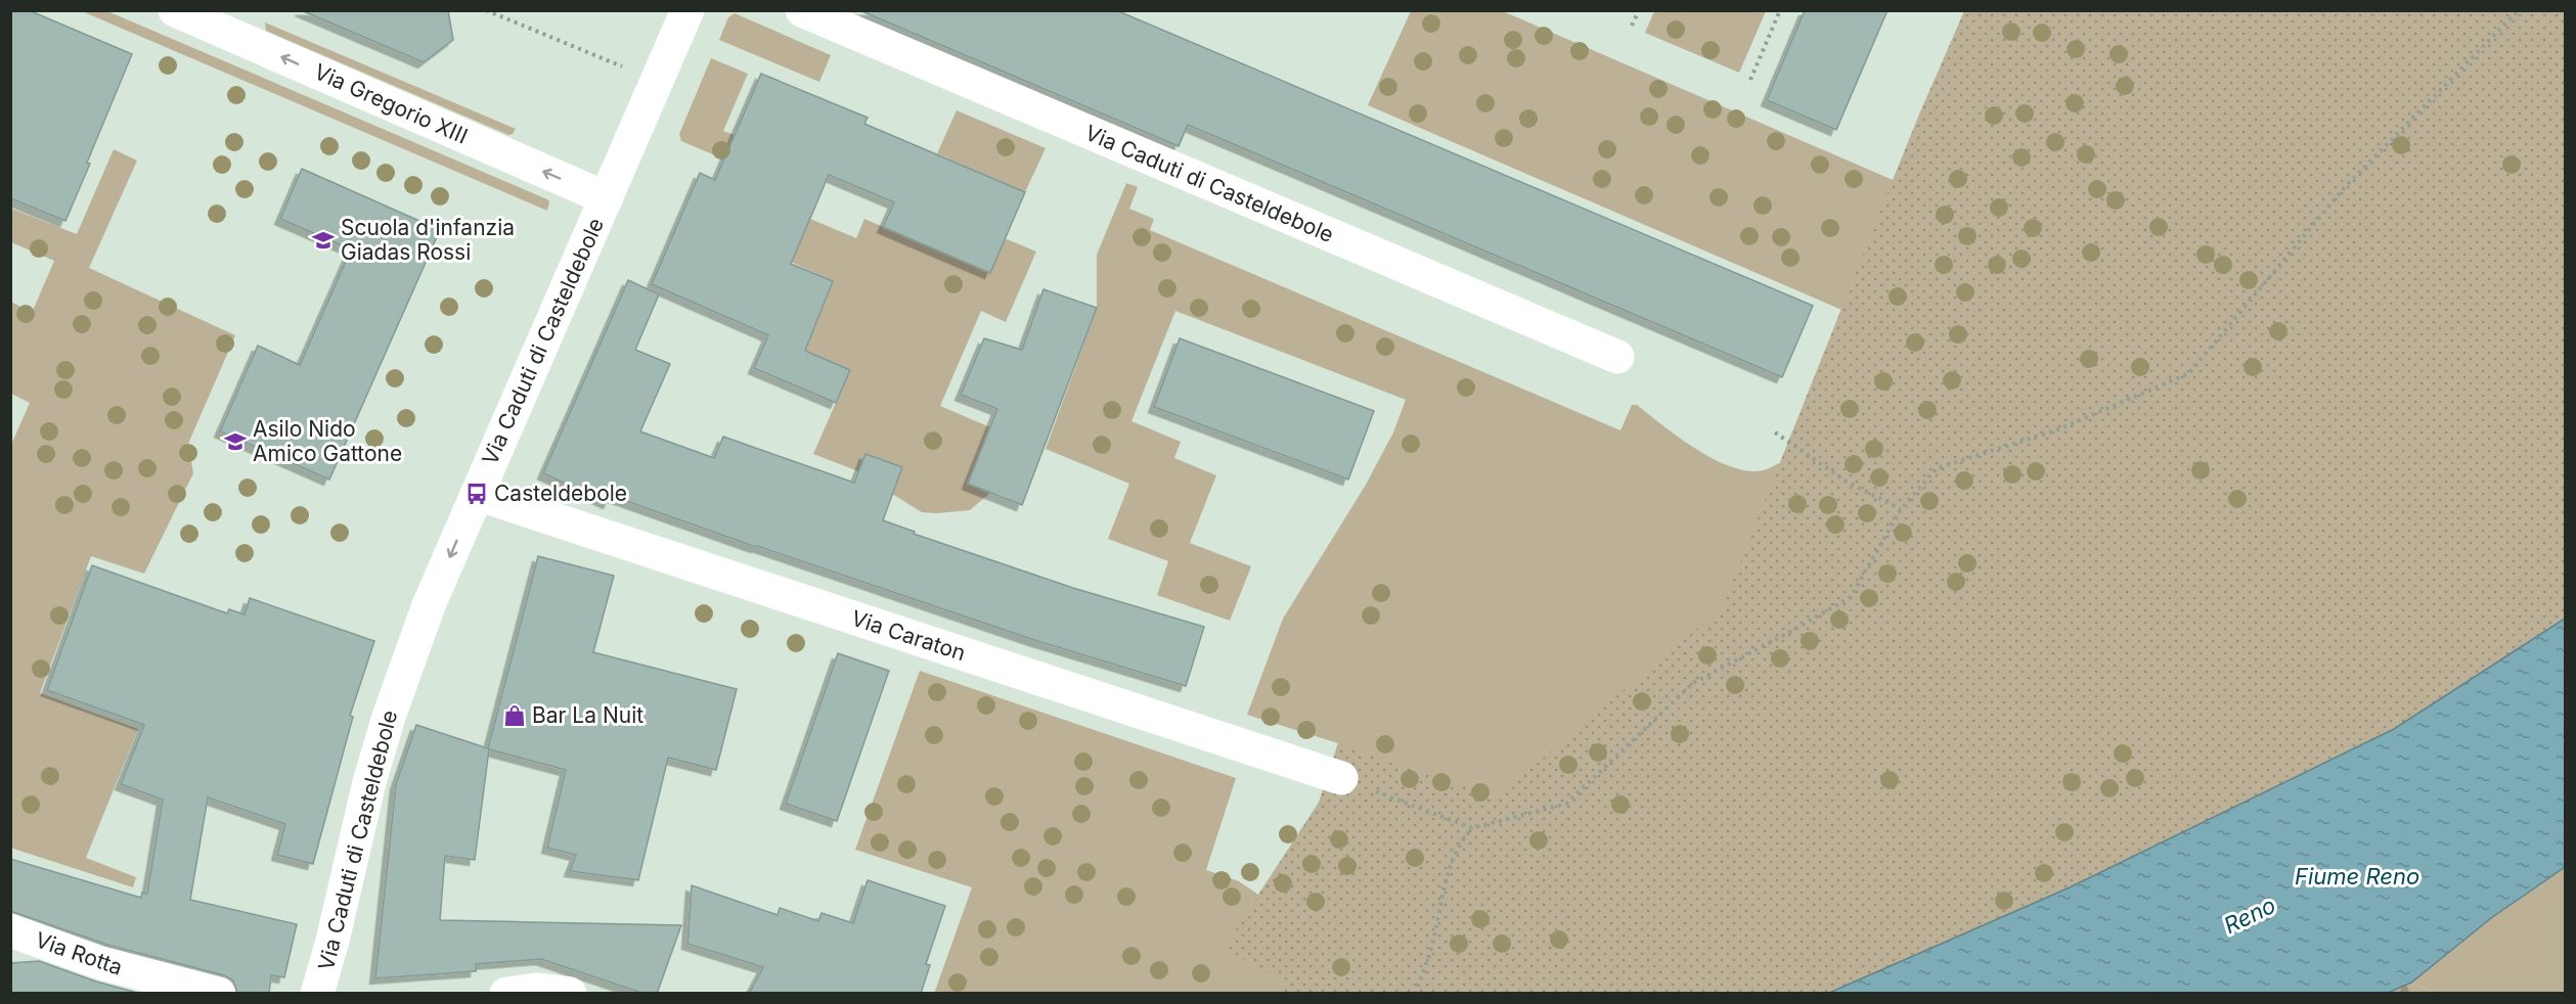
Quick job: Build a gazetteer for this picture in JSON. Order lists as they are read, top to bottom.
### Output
{
  "streets": {
    "street": [
      "Via Gregorio XIII",
      "Via Caduti di Casteldebole",
      "Via Caraton",
      "Via Rotta"
    ]
  },
  "crossings": [
    ["Via Gregorio XIII", "Via Caduti di Casteldebole"],
    ["Via Caduti di Casteldebole", "Via Caraton"]
  ],
  "one_way": ["Via Gregorio XIII"],
  "water": ["Fiume Reno", "Reno"],
  "places": {
    "school or university": ["Scuola d'infanzia Giadas Rossi", "Asilo Nido Amico Gattone"],
    "bus stop": ["Casteldebole"],
    "shop": ["Bar La Nuit"]
  }
}
